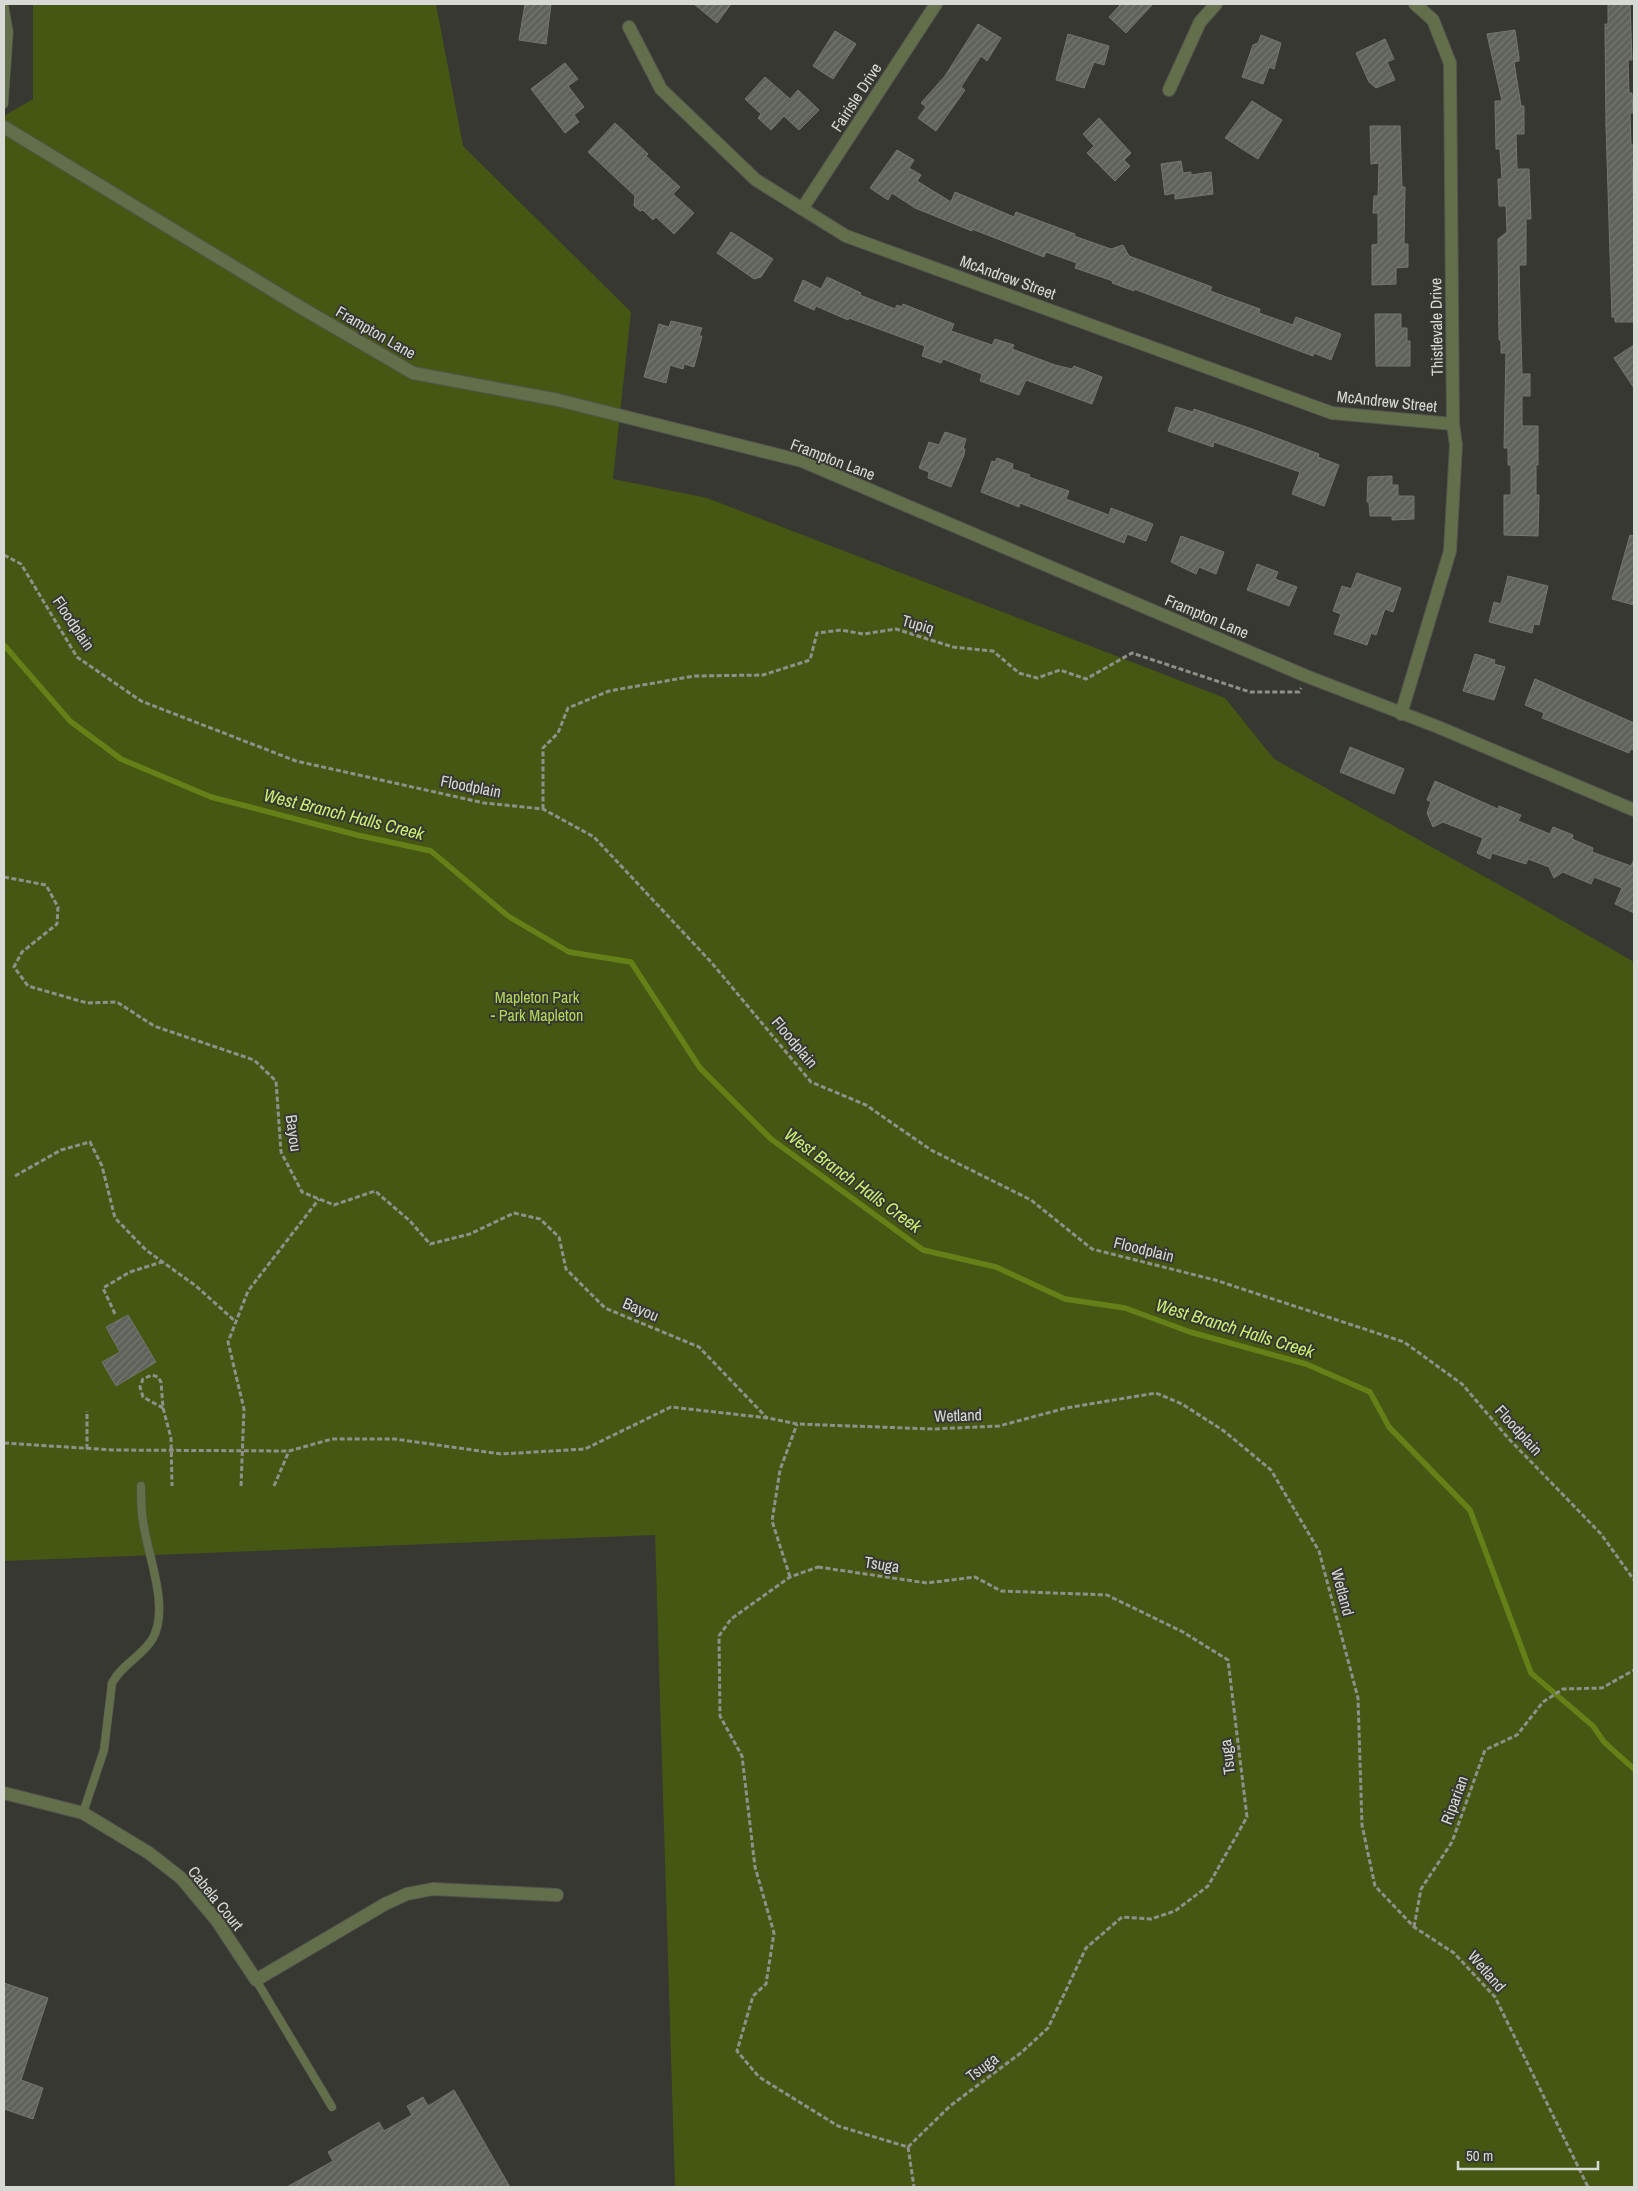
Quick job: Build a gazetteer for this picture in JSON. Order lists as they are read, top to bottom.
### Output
{
  "streets": {
    "street": [
      "Fairisle Drive",
      "McAndrew Street",
      "Thistlevale Drive",
      "Frampton Lane",
      "Cabela Court"
    ],
    "path": [
      "Floodplain",
      "Tupiq",
      "Bayou",
      "Wetland",
      "Tsuga",
      "Riparian"
    ]
  },
  "crossings": [
    ["Fairisle Drive", "McAndrew Street"],
    ["McAndrew Street", "Thistlevale Drive"],
    ["Thistlevale Drive", "Frampton Lane"],
    ["Frampton Lane", "Tupiq"],
    ["Floodplain", "Tupiq"],
    ["Bayou", "Wetland"],
    ["Wetland", "Riparian"]
  ],
  "water": ["West Branch Halls Creek"],
  "parks": ["Mapleton Park - Park Mapleton"],
  "scale_bar": "50 m"
}
